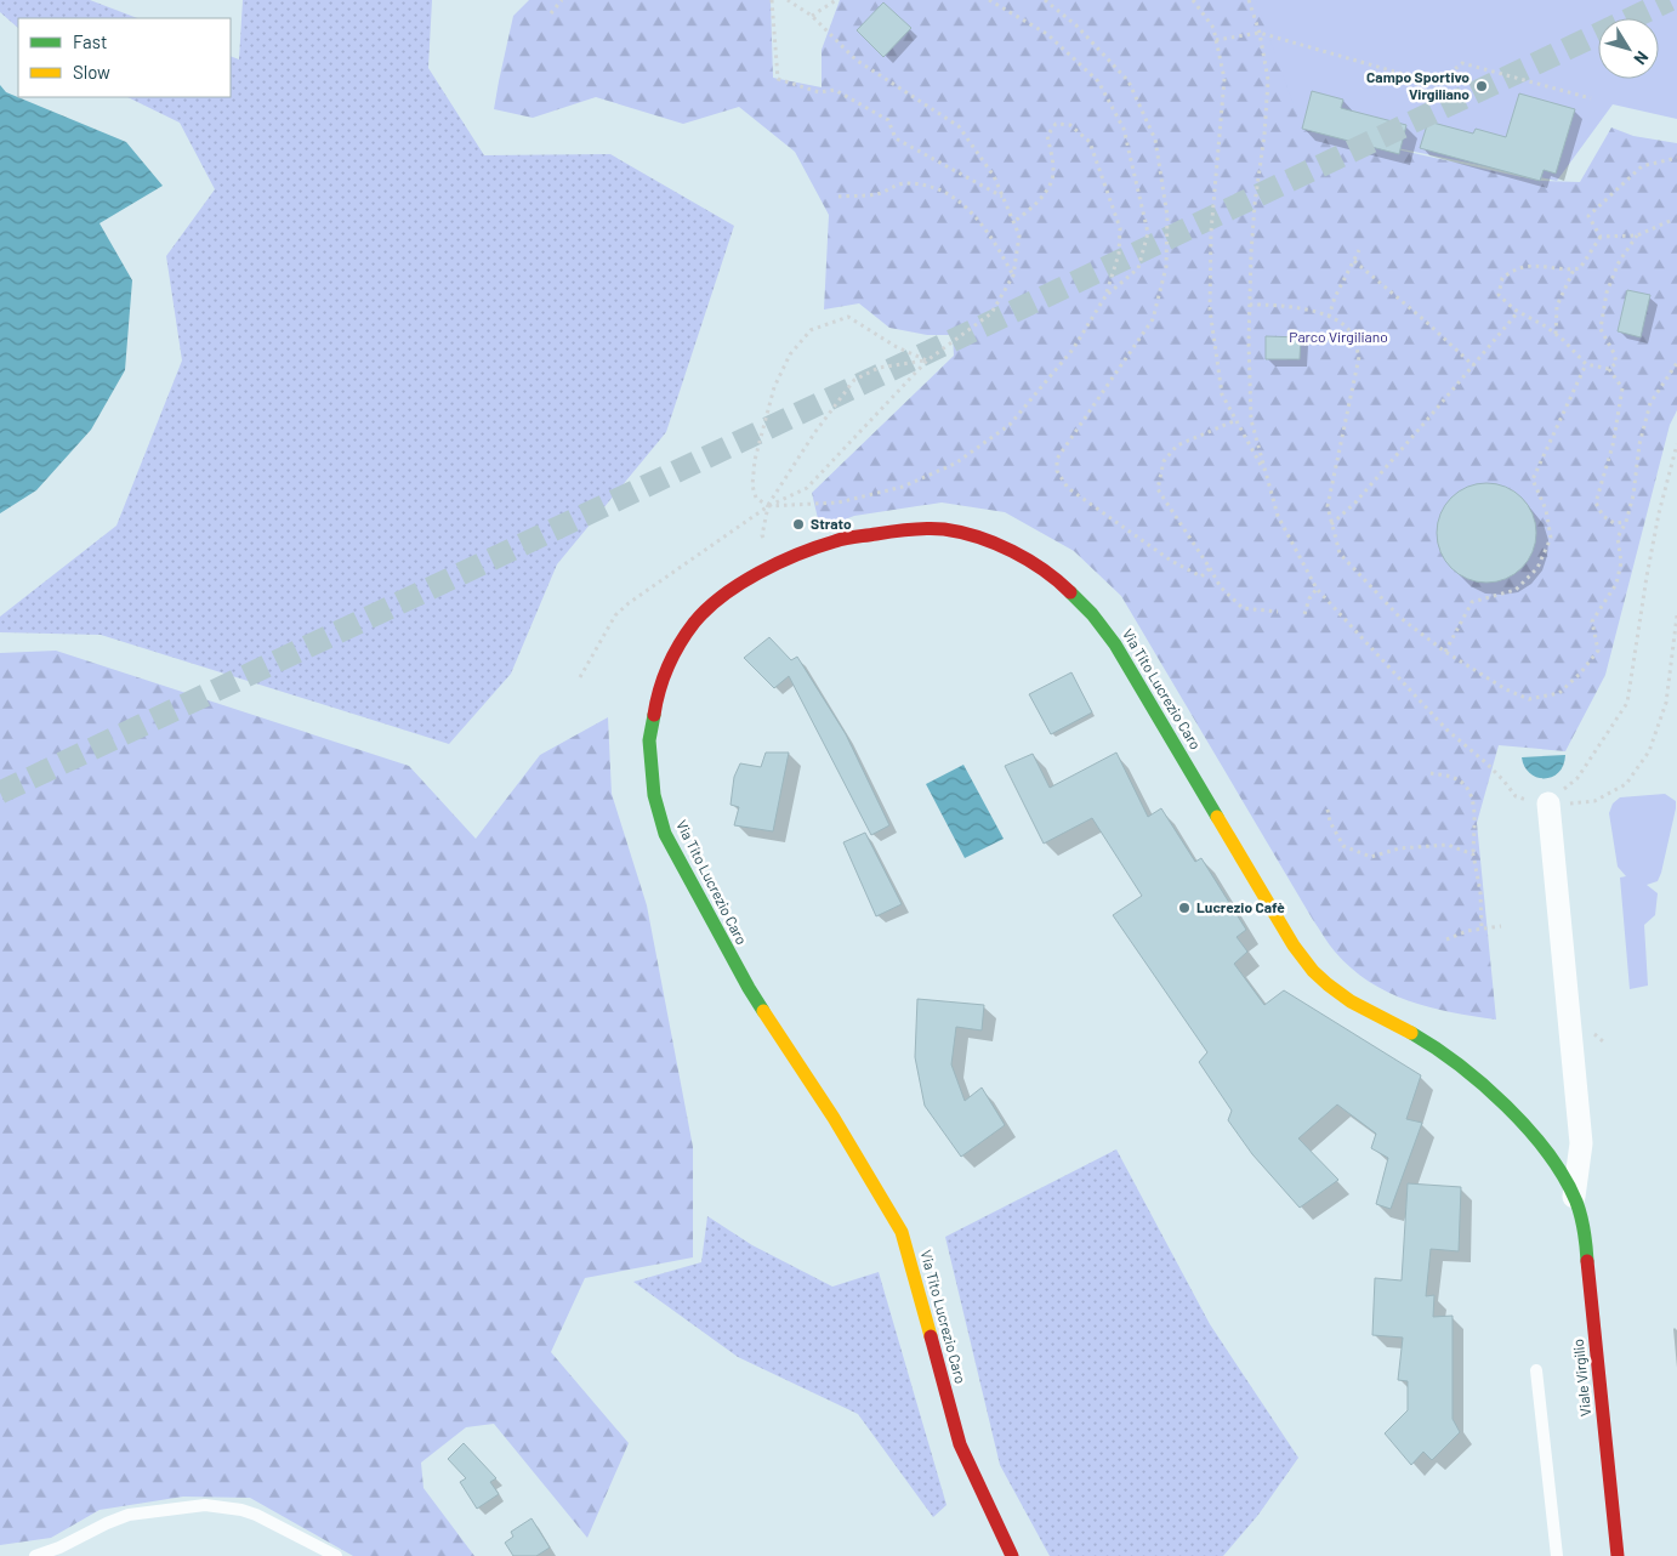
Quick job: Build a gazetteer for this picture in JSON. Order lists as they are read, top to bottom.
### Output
{
  "streets": {
    "street": ["Via Tito Lucrezio Caro", "Viale Virgilio"]
  },
  "crossings": [
    ["Via Tito Lucrezio Caro", "Viale Virgilio"]
  ],
  "parks": ["Parco Virgiliano"],
  "places": ["Campo Sportivo Virgiliano", "Strato", "Lucrezio Cafè"],
  "legend": ["Fast", "Slow"],
  "north": "bottom right"
}
